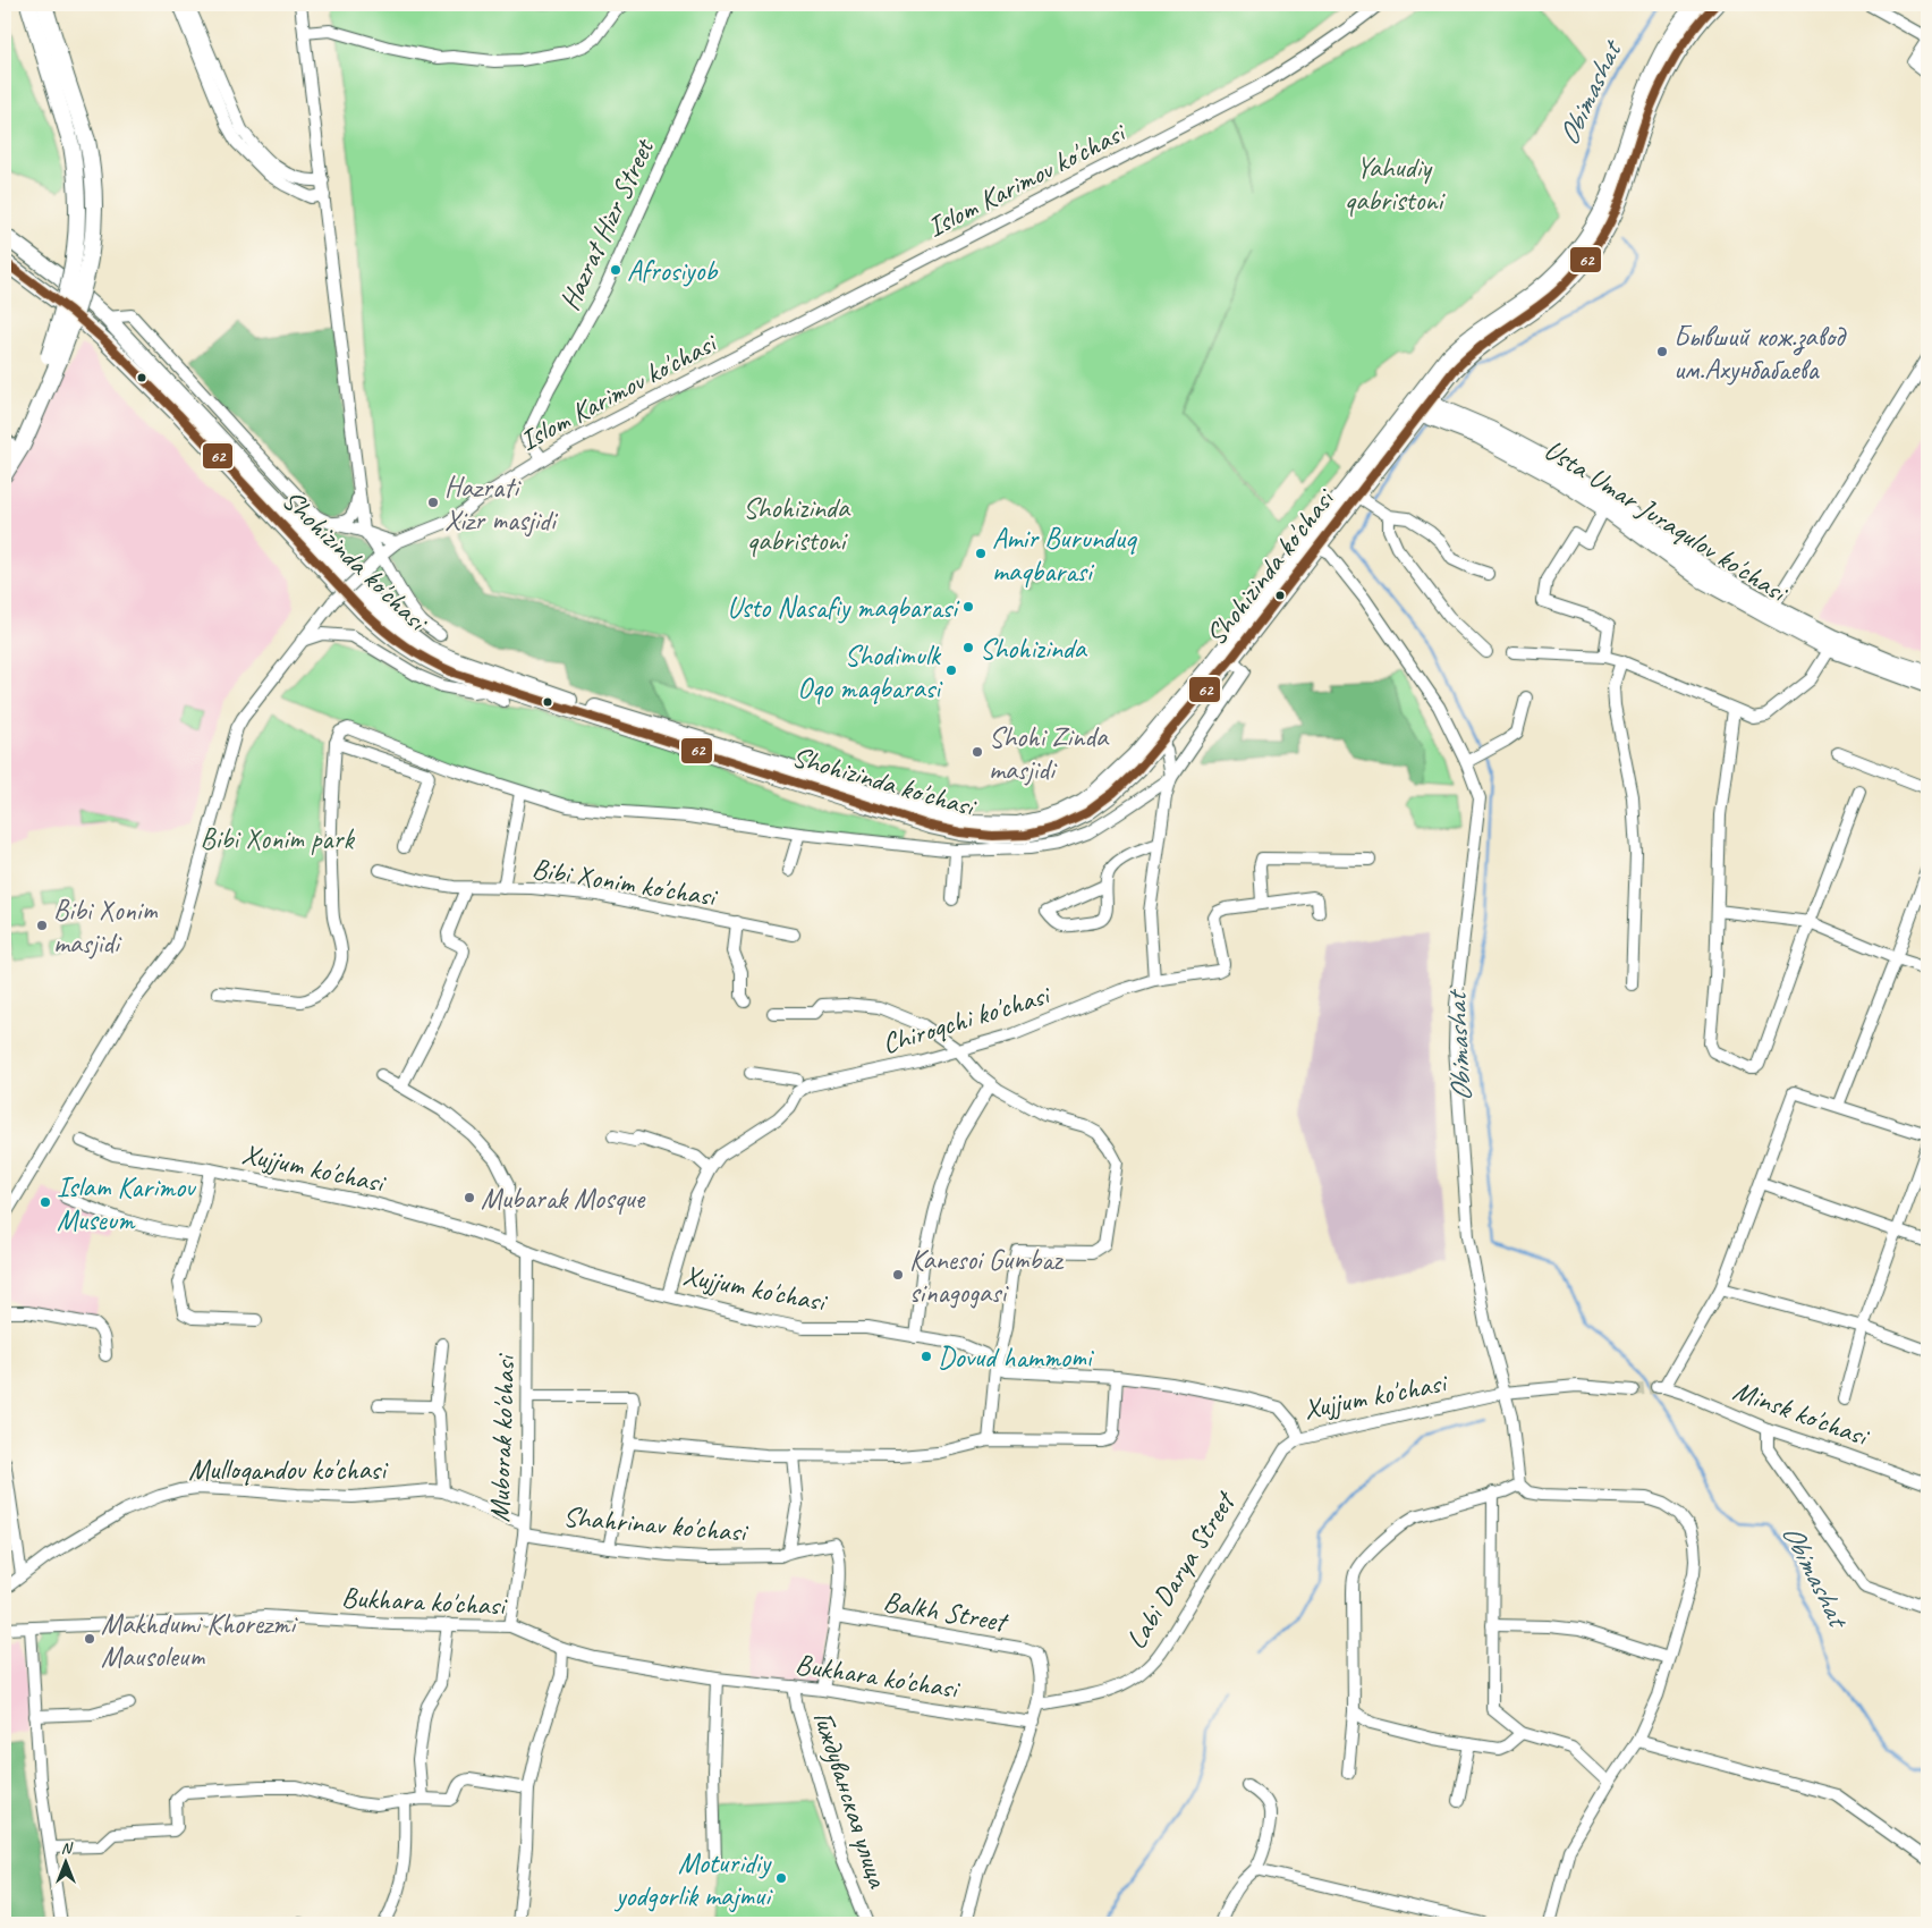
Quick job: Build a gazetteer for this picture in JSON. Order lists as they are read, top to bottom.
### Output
{
  "streets": {
    "main road": ["Usta Umar Juraqulov ko'chasi", "Shohizinda ko'chasi"],
    "street": [
      "Islom Karimov ko'chasi",
      "Hazrat Hizr Street",
      "Bibi Xonim ko'chasi",
      "Chiroqchi ko'chasi",
      "Xujjum ko'chasi",
      "Minsk ko'chasi",
      "Muborak ko'chasi",
      "Mulloqandov ko'chasi",
      "Shahrinav ko'chasi",
      "Labi Darya Street",
      "Bukhara ko'chasi",
      "Balkh Street",
      "Гиждуванская улица"
    ]
  },
  "crossings": [
    ["Islom Karimov ko'chasi", "Hazrat Hizr Street"],
    ["Usta Umar Juraqulov ko'chasi", "Shohizinda ko'chasi"],
    ["Chiroqchi ko'chasi", "Xujjum ko'chasi"],
    ["Xujjum ko'chasi", "Muborak ko'chasi"],
    ["Xujjum ko'chasi", "Labi Darya Street"],
    ["Muborak ko'chasi", "Mulloqandov ko'chasi"],
    ["Muborak ko'chasi", "Shahrinav ko'chasi"],
    ["Muborak ko'chasi", "Bukhara ko'chasi"],
    ["Mulloqandov ko'chasi", "Shahrinav ko'chasi"],
    ["Shahrinav ko'chasi", "Bukhara ko'chasi"],
    ["Shahrinav ko'chasi", "Balkh Street"],
    ["Labi Darya Street", "Balkh Street"],
    ["Bukhara ko'chasi", "Гиждуванская улица"]
  ],
  "water": ["Obimashat"],
  "parks": ["Yahudiy qabristoni", "Shohizinda qabristoni", "Bibi Xonim park"],
  "places": [
    "Afrosiyob",
    "Бывший кож.завод им.Ахунбабаева",
    "Hazrati Xizr masjidi",
    "Amir Burunduq maqbarasi",
    "Usto Nasafiy maqbarasi",
    "Shohizinda",
    "Shodimulk Oqo maqbarasi",
    "Shohi Zinda masjidi",
    "Bibi Xonim masjidi",
    "Mubarak Mosque",
    "Islam Karimov Museum",
    "Kanesoi Gumbaz sinagogasi",
    "Dovud hammomi",
    "Makhdumi Khorezmi Mausoleum",
    "Moturidiy yodgorlik majmui"
  ],
  "lines": ["transit line 62"],
  "north": "top"
}
